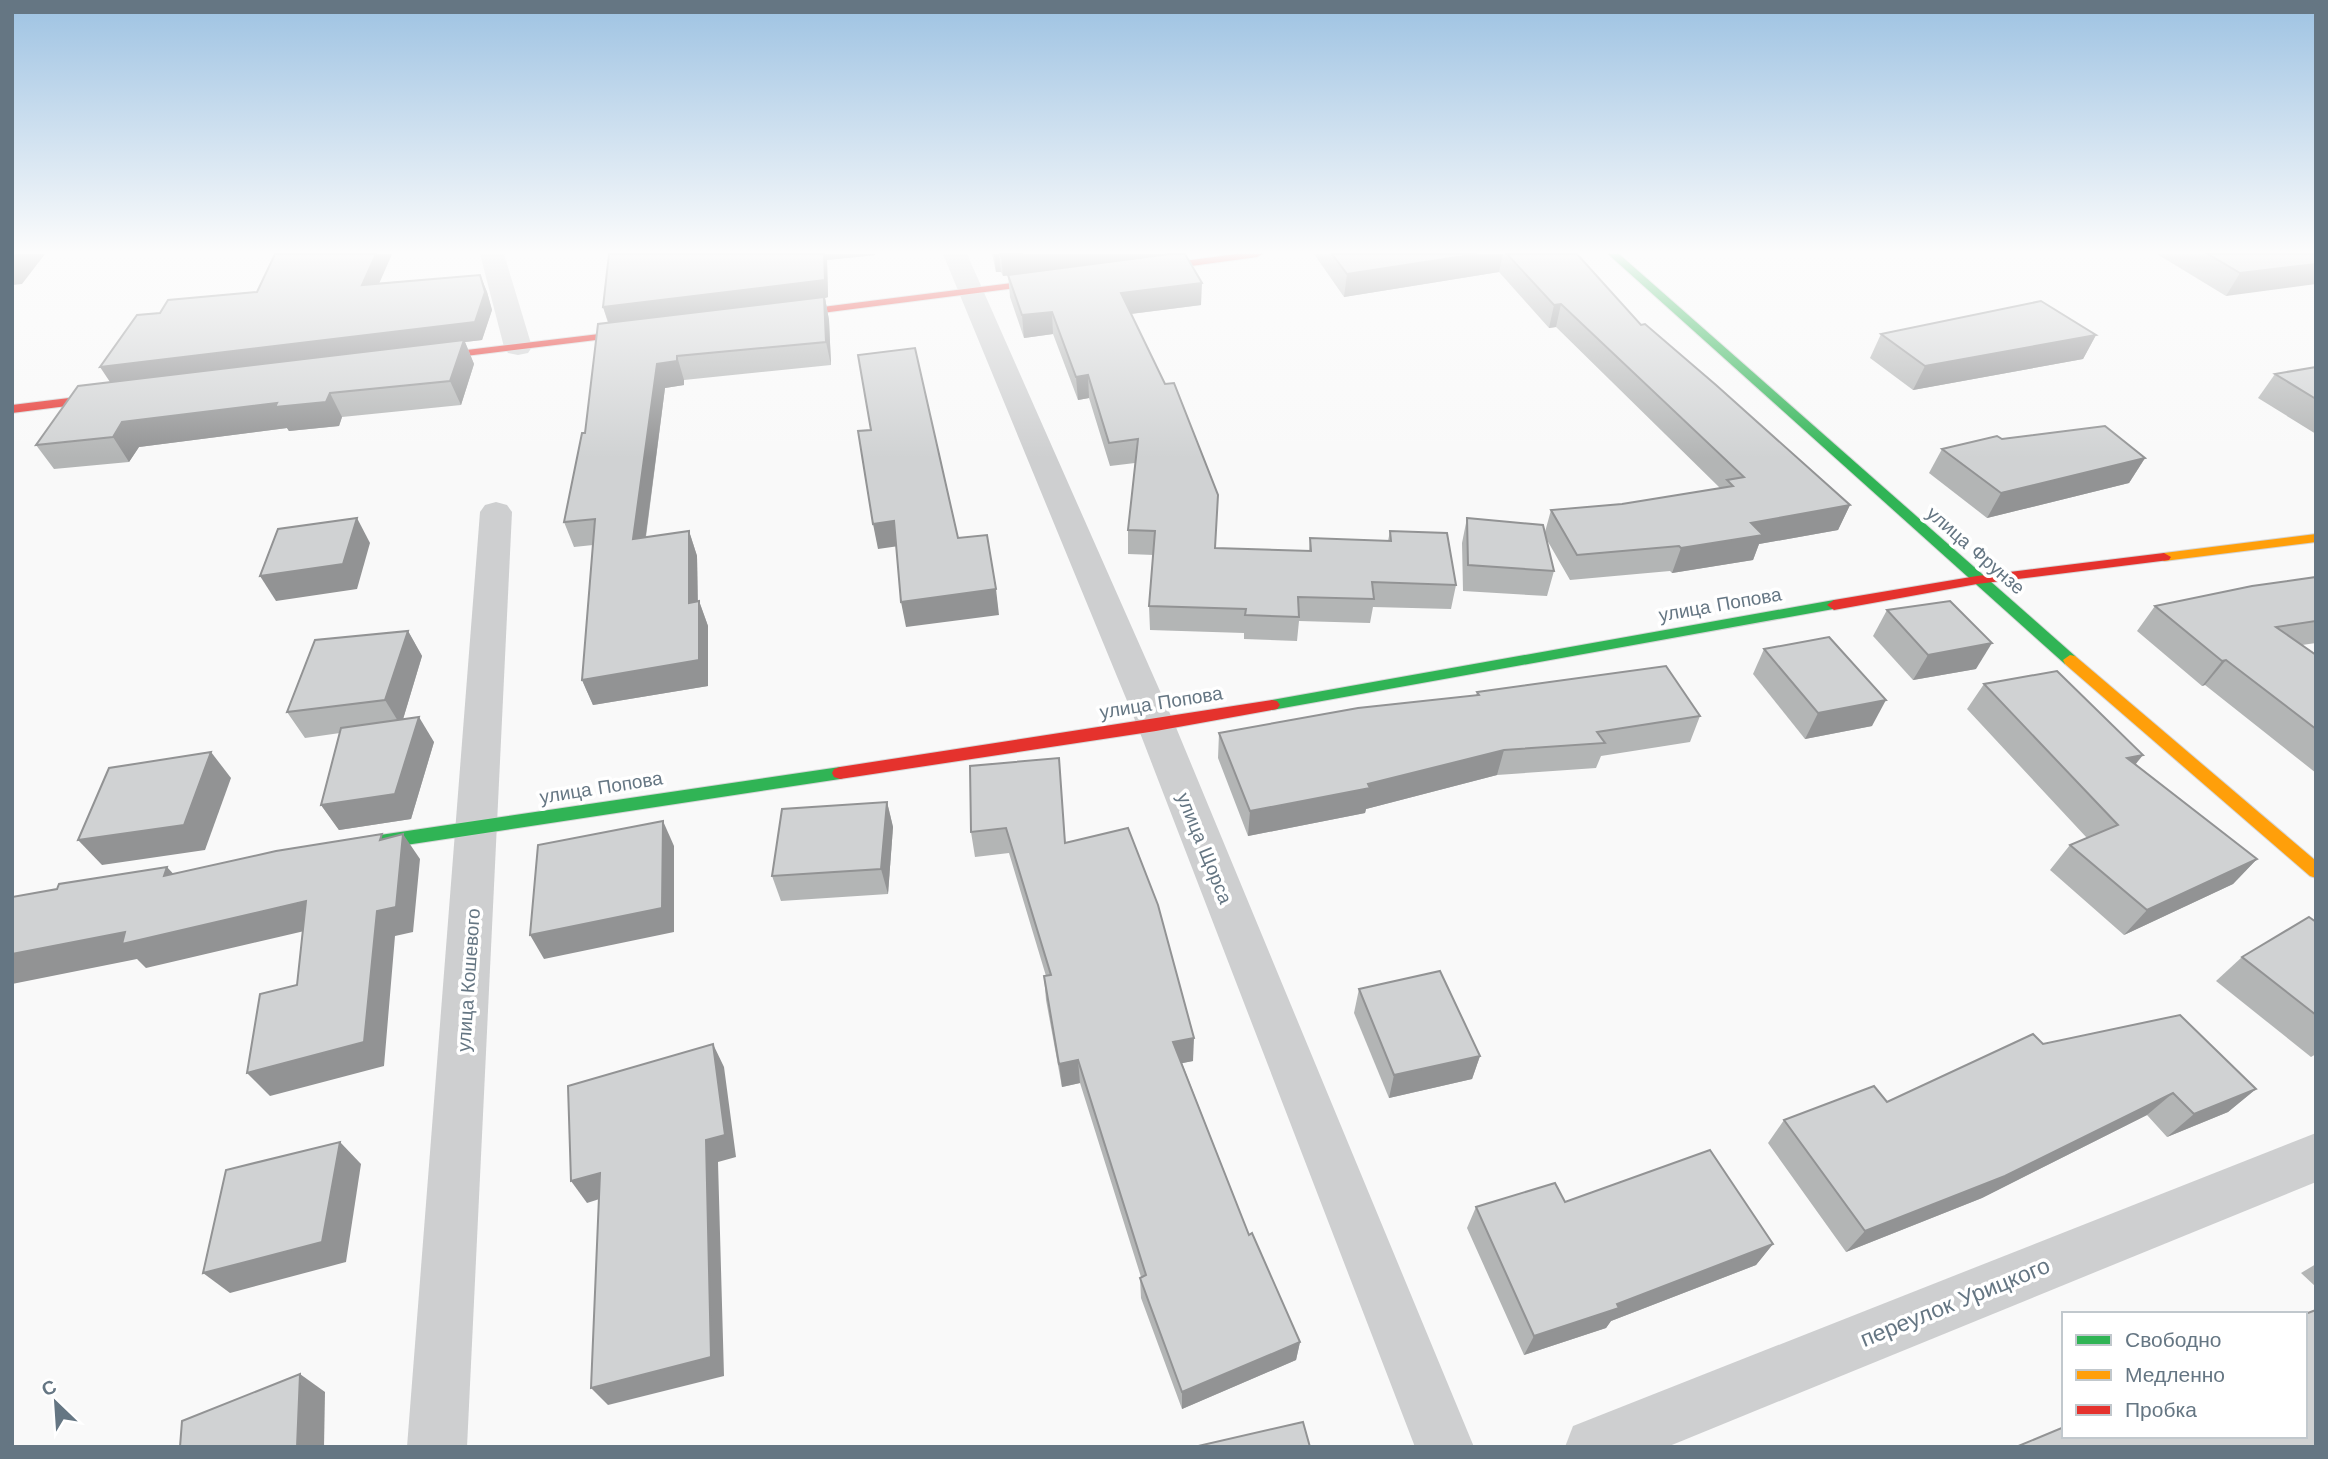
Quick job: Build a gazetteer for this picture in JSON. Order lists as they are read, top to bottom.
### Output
{
  "streets": {
    "street": [
      "улица Фрунзе",
      "улица Попова",
      "улица Щорса",
      "улица Кошевого",
      "переулок Урицкого"
    ]
  },
  "crossings": [
    ["улица Фрунзе", "улица Попова"],
    ["улица Попова", "улица Щорса"],
    ["улица Попова", "улица Кошевого"]
  ],
  "legend": ["Свободно", "Медленно", "Пробка"],
  "north": "top left"
}
